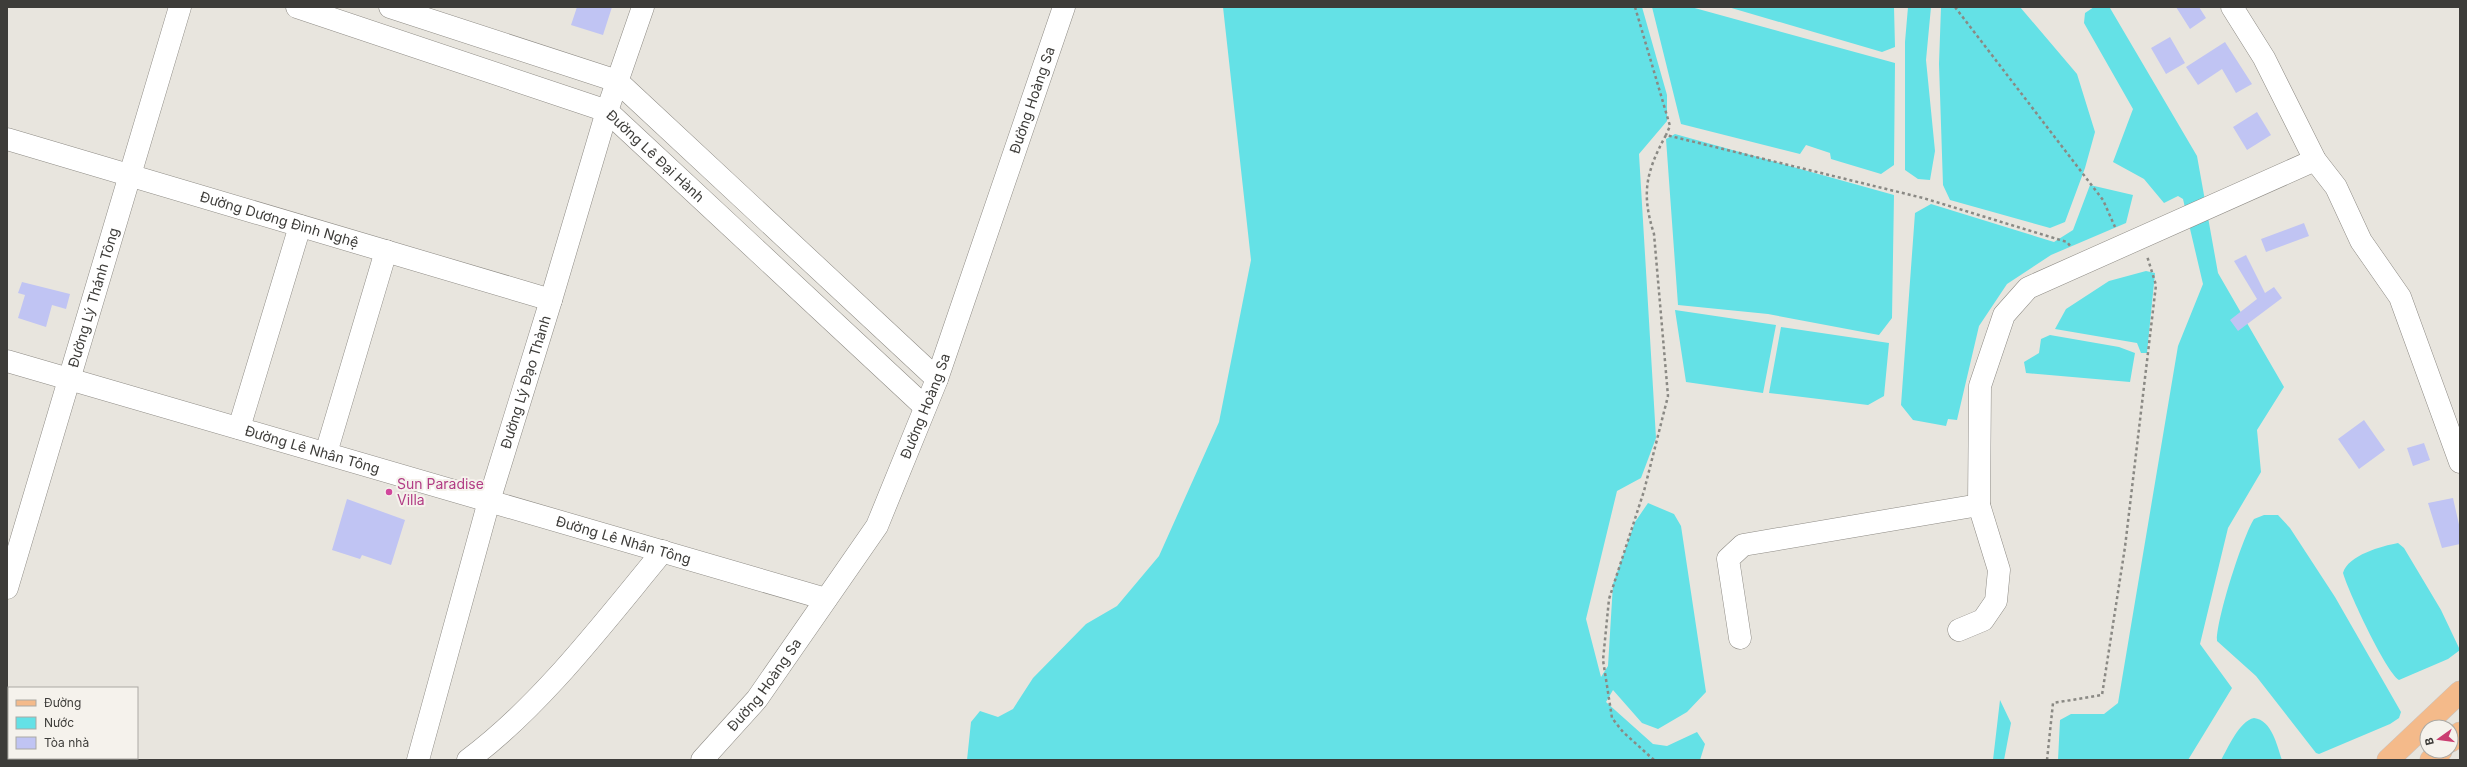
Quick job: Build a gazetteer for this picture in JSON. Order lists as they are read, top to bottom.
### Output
{
  "streets": {
    "street": [
      "Đường Hoàng Sa",
      "Đường Lê Đại Hành",
      "Đường Dương Đình Nghệ",
      "Đường Lý Thánh Tông",
      "Đường Lý Đạo Thành",
      "Đường Lê Nhân Tông"
    ]
  },
  "crossings": [
    ["Đường Hoàng Sa", "Đường Lê Đại Hành"],
    ["Đường Hoàng Sa", "Đường Lê Nhân Tông"],
    ["Đường Lê Đại Hành", "Đường Lý Đạo Thành"],
    ["Đường Dương Đình Nghệ", "Đường Lý Thánh Tông"],
    ["Đường Dương Đình Nghệ", "Đường Lý Đạo Thành"],
    ["Đường Lý Thánh Tông", "Đường Lê Nhân Tông"],
    ["Đường Lý Đạo Thành", "Đường Lê Nhân Tông"]
  ],
  "places": ["Sun Paradise Villa"],
  "legend": ["Đường", "Nước", "Tòa nhà"],
  "north": "left"
}
